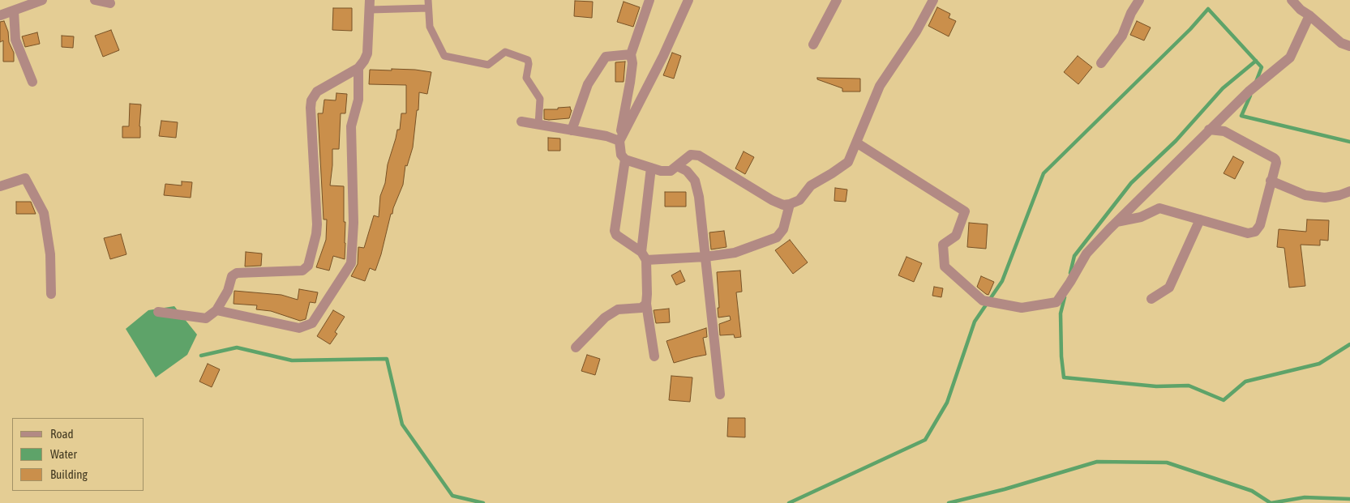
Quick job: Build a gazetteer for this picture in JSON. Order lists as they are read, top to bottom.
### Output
{
  "legend": ["Road", "Water", "Building"]
}
